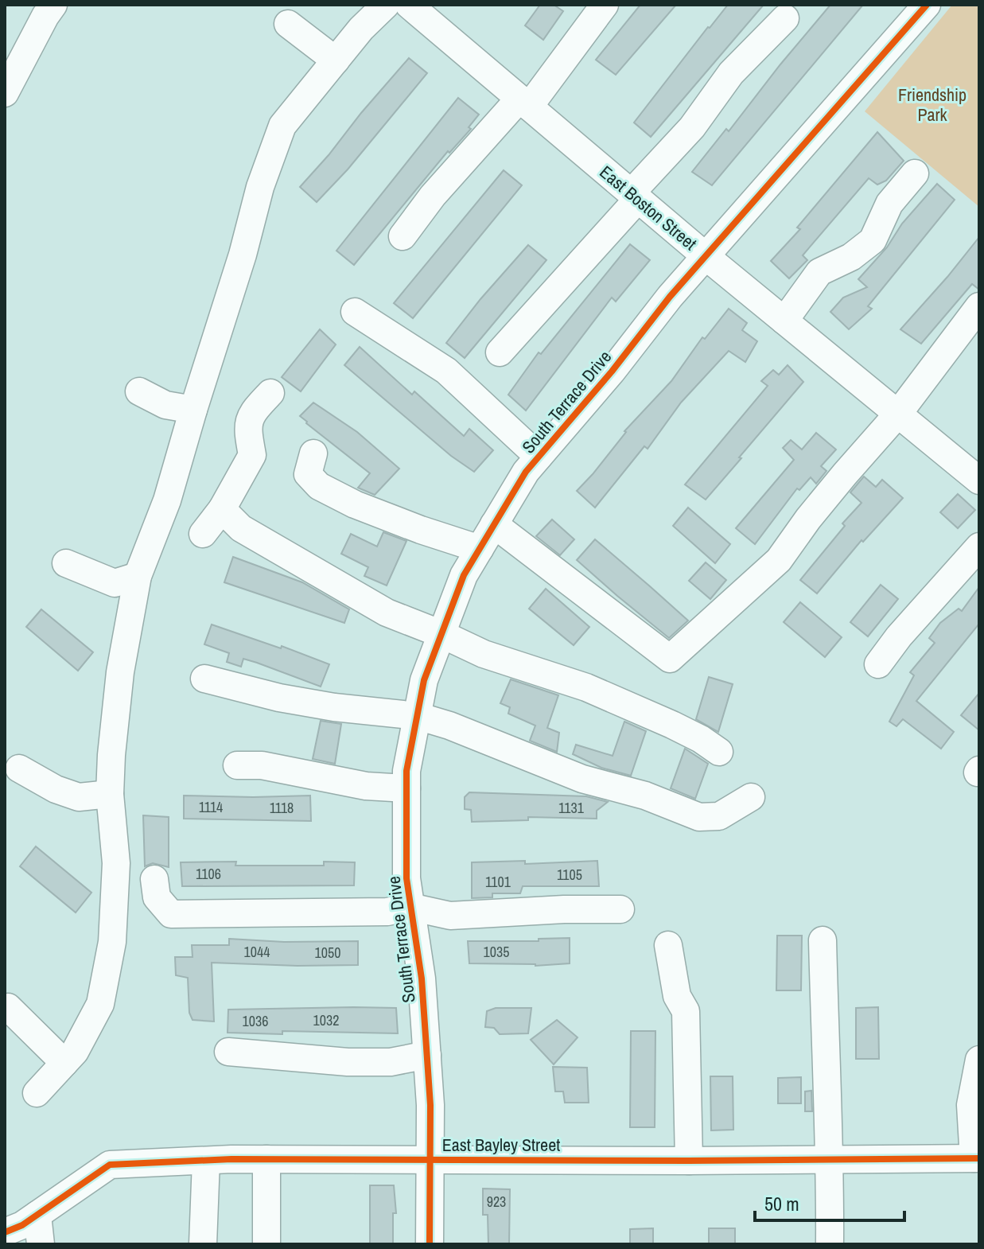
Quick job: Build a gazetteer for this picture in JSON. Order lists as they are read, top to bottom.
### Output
{
  "streets": {
    "street": ["East Boston Street", "South Terrace Drive", "East Bayley Street"]
  },
  "crossings": [
    ["East Boston Street", "South Terrace Drive"],
    ["South Terrace Drive", "East Bayley Street"]
  ],
  "parks": ["Friendship Park"],
  "house_numbers": [
    "1114",
    "1118",
    "1131",
    "1106",
    "1105",
    "1101",
    "1044",
    "1035",
    "1050",
    "1032",
    "1036",
    "923"
  ],
  "scale_bar": "50 m"
}
